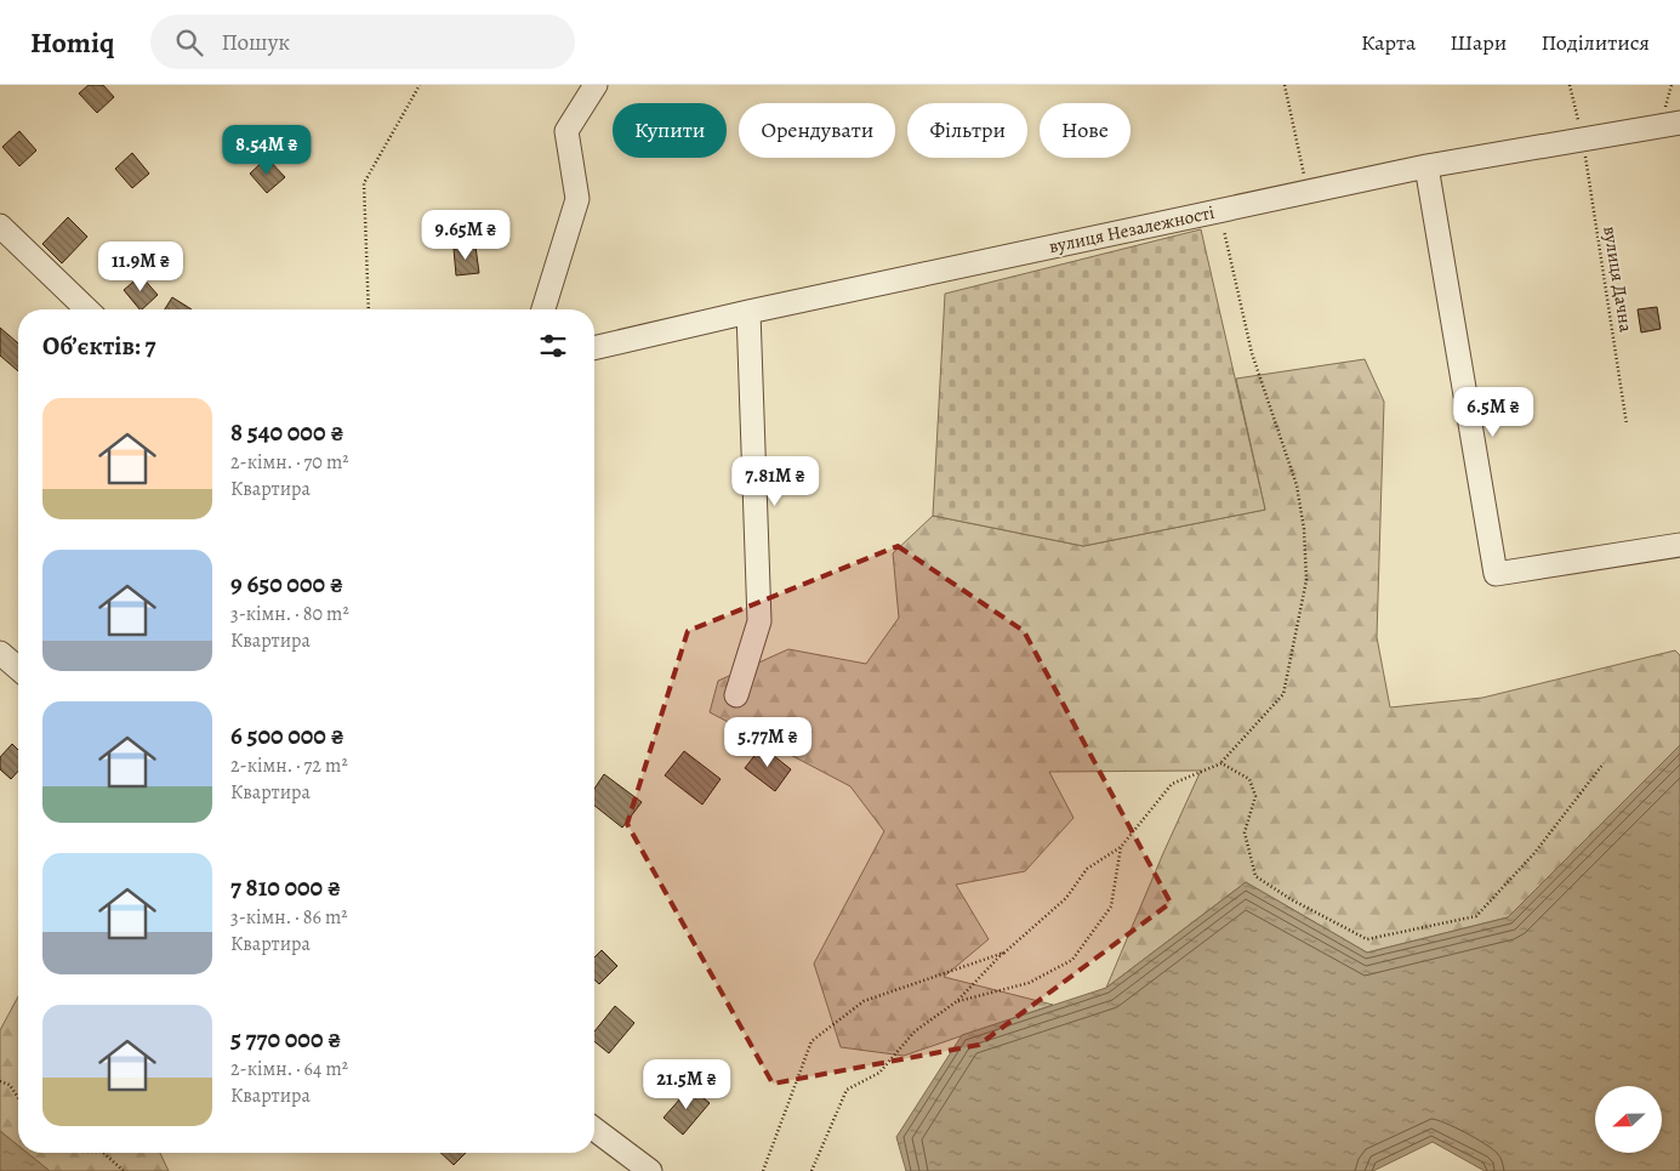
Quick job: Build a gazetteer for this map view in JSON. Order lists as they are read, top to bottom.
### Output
{
  "streets": {
    "street": ["вулиця Незалежності"],
    "path": ["вулиця Дачна"]
  },
  "crossings": [
    ["вулиця Незалежності", "вулиця Дачна"]
  ],
  "north": "left",
  "page": {
    "header": "Homiq",
    "search": "Пошук",
    "nav": ["Карта", "Шари", "Поділитися"],
    "chip": [
      "Купити",
      "Орендувати",
      "Фільтри",
      "Нове"
    ],
    "price": [
      "8.54M ₴",
      "9.65M ₴",
      "11.9M ₴",
      "6.5M ₴",
      "7.81M ₴",
      "5.77M ₴",
      "21.5M ₴"
    ],
    "heading": "Об’єктів: 7",
    "list": [
      {
        "name": "8 540 000 ₴",
        "note": "2-кімн. · 70 m² · Квартира"
      },
      {
        "name": "9 650 000 ₴",
        "note": "3-кімн. · 80 m² · Квартира"
      },
      {
        "name": "6 500 000 ₴",
        "note": "2-кімн. · 72 m² · Квартира"
      },
      {
        "name": "7 810 000 ₴",
        "note": "3-кімн. · 86 m² · Квартира"
      },
      {
        "name": "5 770 000 ₴",
        "note": "2-кімн. · 64 m² · Квартира"
      }
    ]
  }
}
